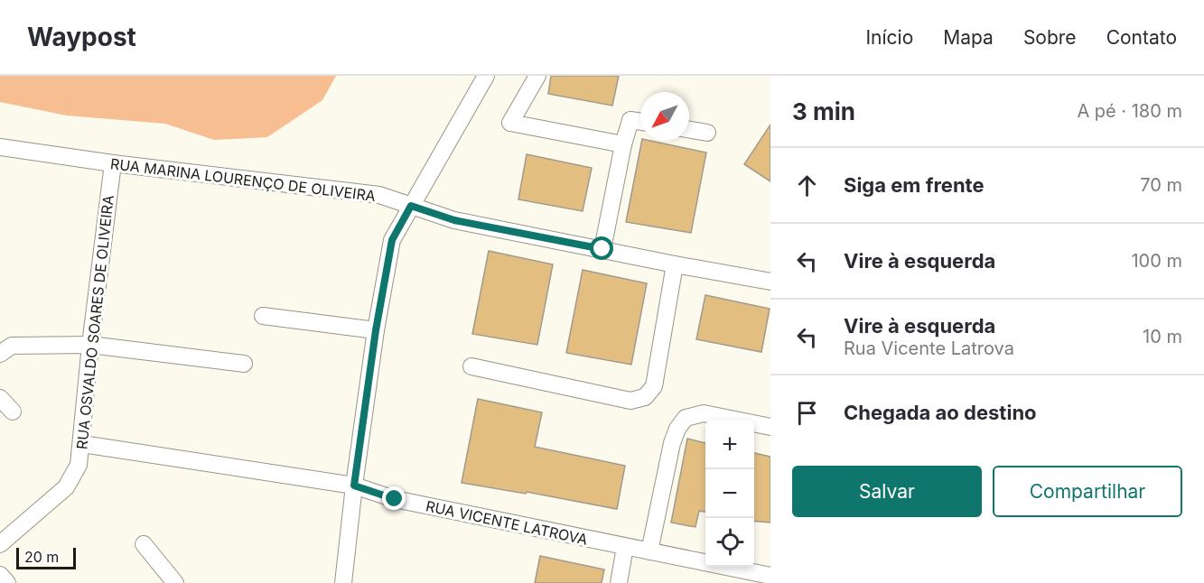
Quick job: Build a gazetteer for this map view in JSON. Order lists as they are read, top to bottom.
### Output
{
  "streets": {
    "street": ["RUA MARINA LOURENÇO DE OLIVEIRA", "RUA OSVALDO SOARES DE OLIVEIRA", "RUA VICENTE LATROVA"]
  },
  "crossings": [
    ["RUA MARINA LOURENÇO DE OLIVEIRA", "RUA OSVALDO SOARES DE OLIVEIRA"],
    ["RUA OSVALDO SOARES DE OLIVEIRA", "RUA VICENTE LATROVA"]
  ],
  "scale_bar": "20 m",
  "north": "bottom left",
  "page": {
    "header": "Waypost",
    "nav": [
      "Início",
      "Mapa",
      "Sobre",
      "Contato"
    ],
    "heading": ["3 min", "A pé · 180 m"],
    "list": [
      ["Siga em frente", "70 m"],
      ["Vire à esquerda", "100 m"],
      ["Vire à esquerda", "Rua Vicente Latrova", "10 m"],
      "Chegada ao destino"
    ],
    "map_buttons": ["+", "−"],
    "buttons": ["Salvar", "Compartilhar"],
    "scale": "20 m"
  }
}
